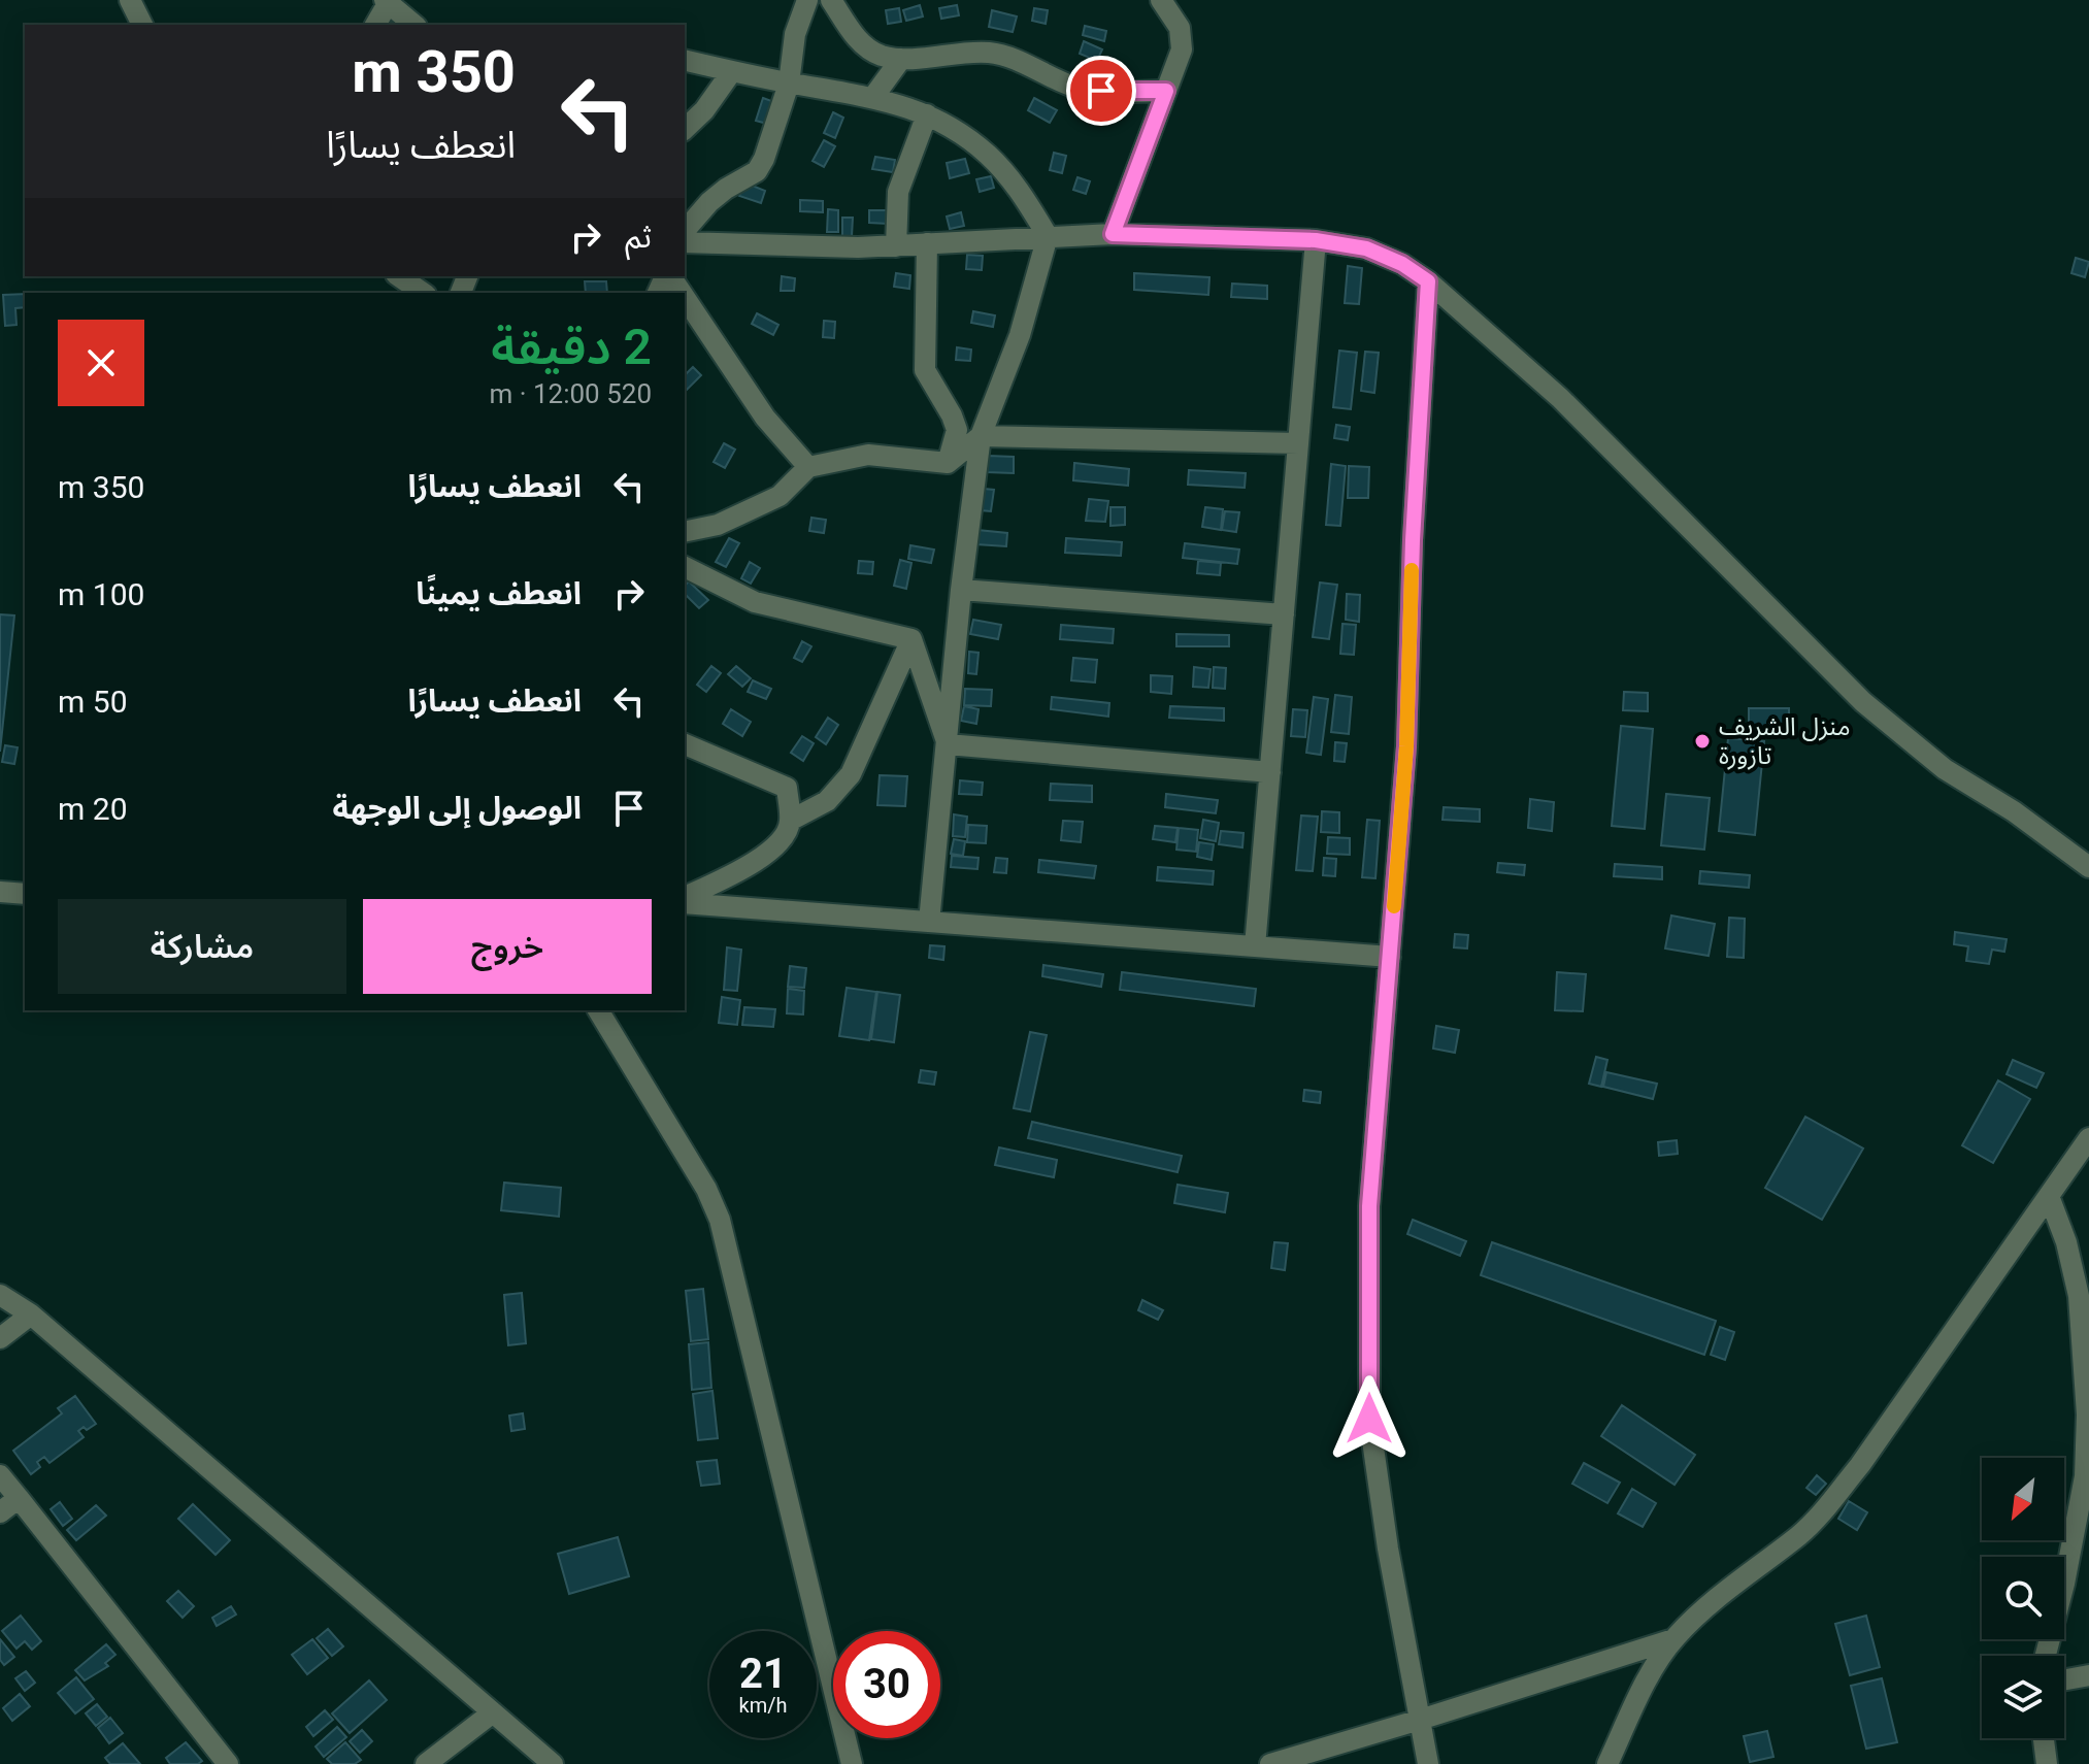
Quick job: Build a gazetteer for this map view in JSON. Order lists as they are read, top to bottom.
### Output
{
  "places": ["منزل الشريف تازورة"],
  "north": "bottom left",
  "page": {
    "turn": ["350 m", "انعطف يسارًا"],
    "then": "ثم",
    "heading": ["2 دقيقة", "520 m · 12:00"],
    "list": [
      {
        "name": "انعطف يسارًا",
        "value": "350 m"
      },
      {
        "name": "انعطف يمينًا",
        "value": "100 m"
      },
      {
        "name": "انعطف يسارًا",
        "value": "50 m"
      },
      {
        "name": "الوصول إلى الوجهة",
        "value": "20 m"
      }
    ],
    "buttons": ["خروج", "مشاركة"],
    "speed": "21 km/h",
    "limit": "30"
  }
}
